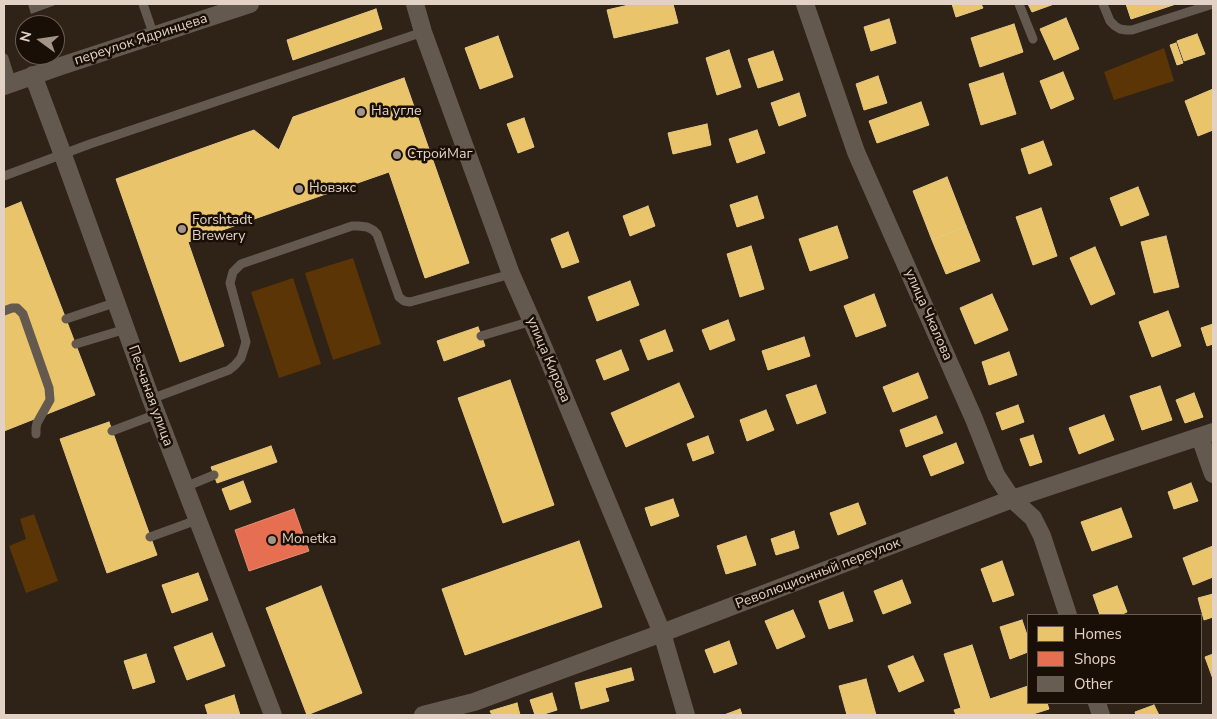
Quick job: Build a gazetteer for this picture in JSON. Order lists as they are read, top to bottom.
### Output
{
  "streets": {
    "street": [
      "переулок Ядринцева",
      "улица Чкалова",
      "улица Кирова",
      "Песчаная улица",
      "Революционный переулок"
    ]
  },
  "crossings": [
    ["переулок Ядринцева", "Песчаная улица"],
    ["улица Чкалова", "Революционный переулок"],
    ["улица Кирова", "Революционный переулок"]
  ],
  "places": [
    "На угле",
    "СтройМаг",
    "Новэкс",
    "Forshtadt Brewery",
    "Monetka"
  ],
  "legend": ["Homes", "Shops", "Other"],
  "north": "left"
}
